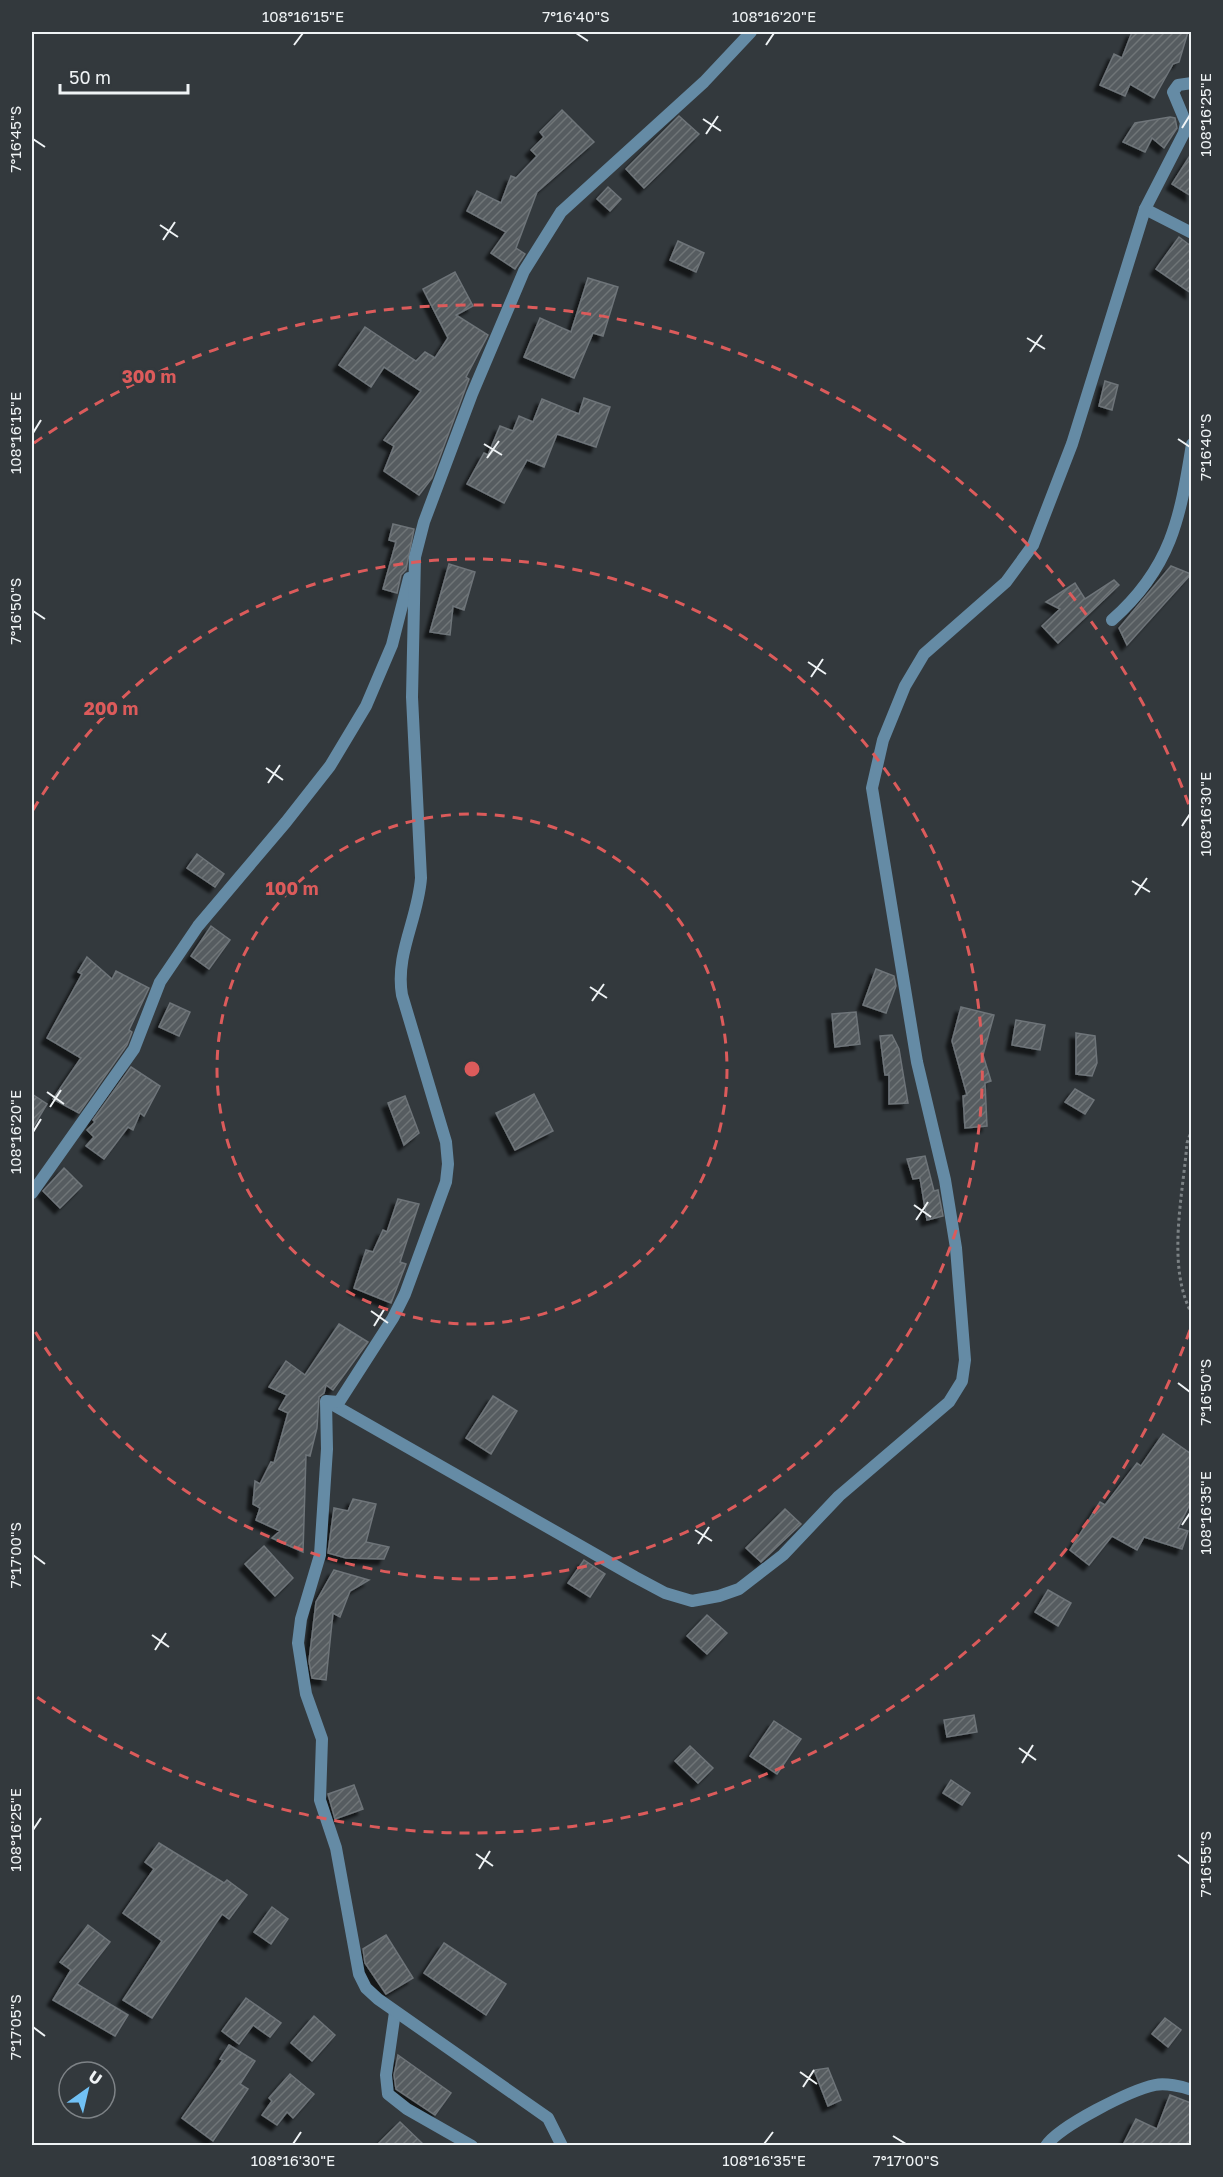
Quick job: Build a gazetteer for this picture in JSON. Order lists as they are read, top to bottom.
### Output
{
  "scale_bar": "50 m",
  "north": "top right",
  "coordinates": [
    "108°16'15\"E",
    "7°16'40\"S",
    "108°16'20\"E",
    "108°16'25\"E",
    "7°16'45\"S",
    "7°16'50\"S",
    "108°16'30\"E",
    "108°16'35\"E",
    "7°17'00\"S",
    "7°16'55\"S",
    "7°17'05\"S"
  ],
  "rings": ["300 m", "200 m", "100 m"]
}
